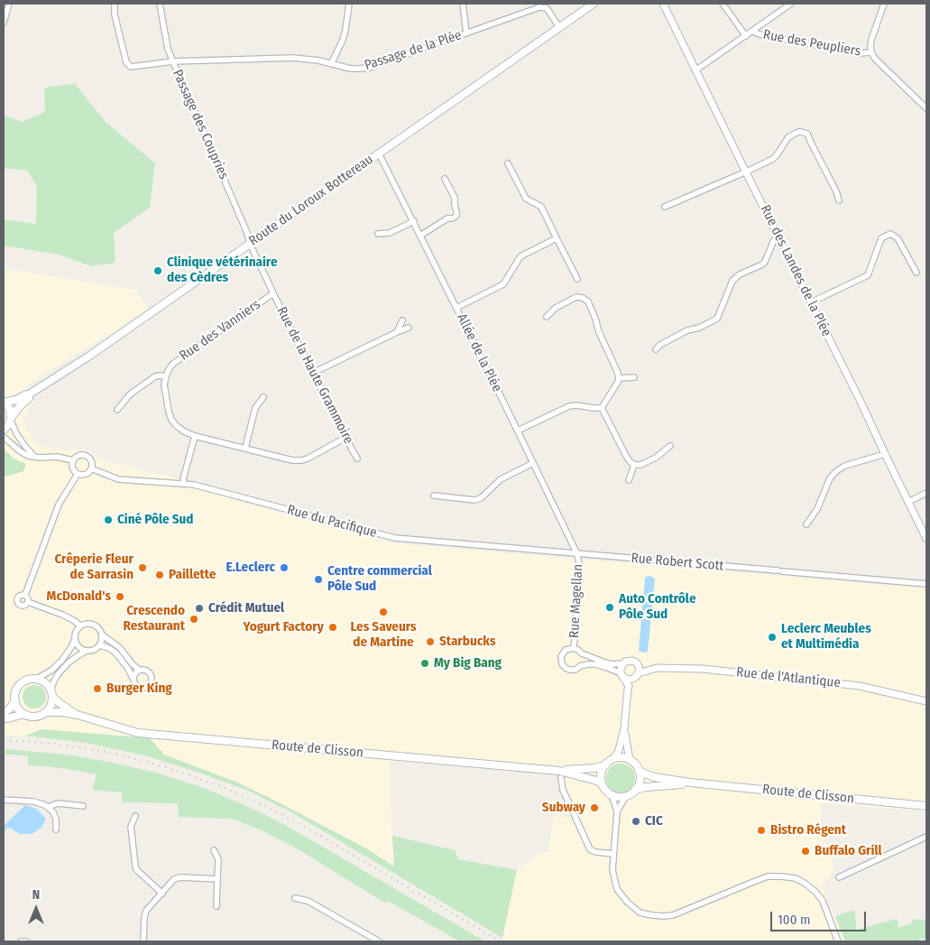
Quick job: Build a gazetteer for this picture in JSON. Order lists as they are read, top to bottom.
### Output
{
  "streets": {
    "main road": ["Route du Loroux Bottereau", "Route de Clisson"],
    "street": [
      "Rue des Peupliers",
      "Passage de la Plée",
      "Passage des Coupries",
      "Rue des Landes de la Plée",
      "Rue des Vanniers",
      "Allée de la Plée",
      "Rue de la Haute Grammoire",
      "Rue du Pacifique",
      "Rue Robert Scott",
      "Rue Magellan",
      "Rue de l'Atlantique"
    ]
  },
  "crossings": [
    ["Passage de la Plée", "Passage des Coupries"],
    ["Passage de la Plée", "Route du Loroux Bottereau"],
    ["Passage des Coupries", "Route du Loroux Bottereau"],
    ["Passage des Coupries", "Rue de la Haute Grammoire"],
    ["Route du Loroux Bottereau", "Allée de la Plée"],
    ["Route du Loroux Bottereau", "Rue de la Haute Grammoire"],
    ["Rue des Vanniers", "Rue de la Haute Grammoire"],
    ["Allée de la Plée", "Rue du Pacifique"],
    ["Allée de la Plée", "Rue Robert Scott"],
    ["Allée de la Plée", "Rue Magellan"],
    ["Rue du Pacifique", "Rue Robert Scott"],
    ["Rue du Pacifique", "Rue Magellan"],
    ["Rue Robert Scott", "Rue Magellan"]
  ],
  "places": [
    "Clinique vétérinaire des Cèdres",
    "Ciné Pôle Sud",
    "Crêperie Fleur de Sarrasin",
    "E.Leclerc",
    "Paillette",
    "Centre commercial Pôle Sud",
    "McDonald's",
    "Auto Contrôle Pôle Sud",
    "Crédit Mutuel",
    "Les Saveurs de Martine",
    "Crescendo Restaurant",
    "Yogurt Factory",
    "Leclerc Meubles et Multimédia",
    "Starbucks",
    "My Big Bang",
    "Burger King",
    "Subway",
    "CIC",
    "Bistro Régent",
    "Buffalo Grill"
  ],
  "scale_bar": "100 m",
  "north": "top"
}
